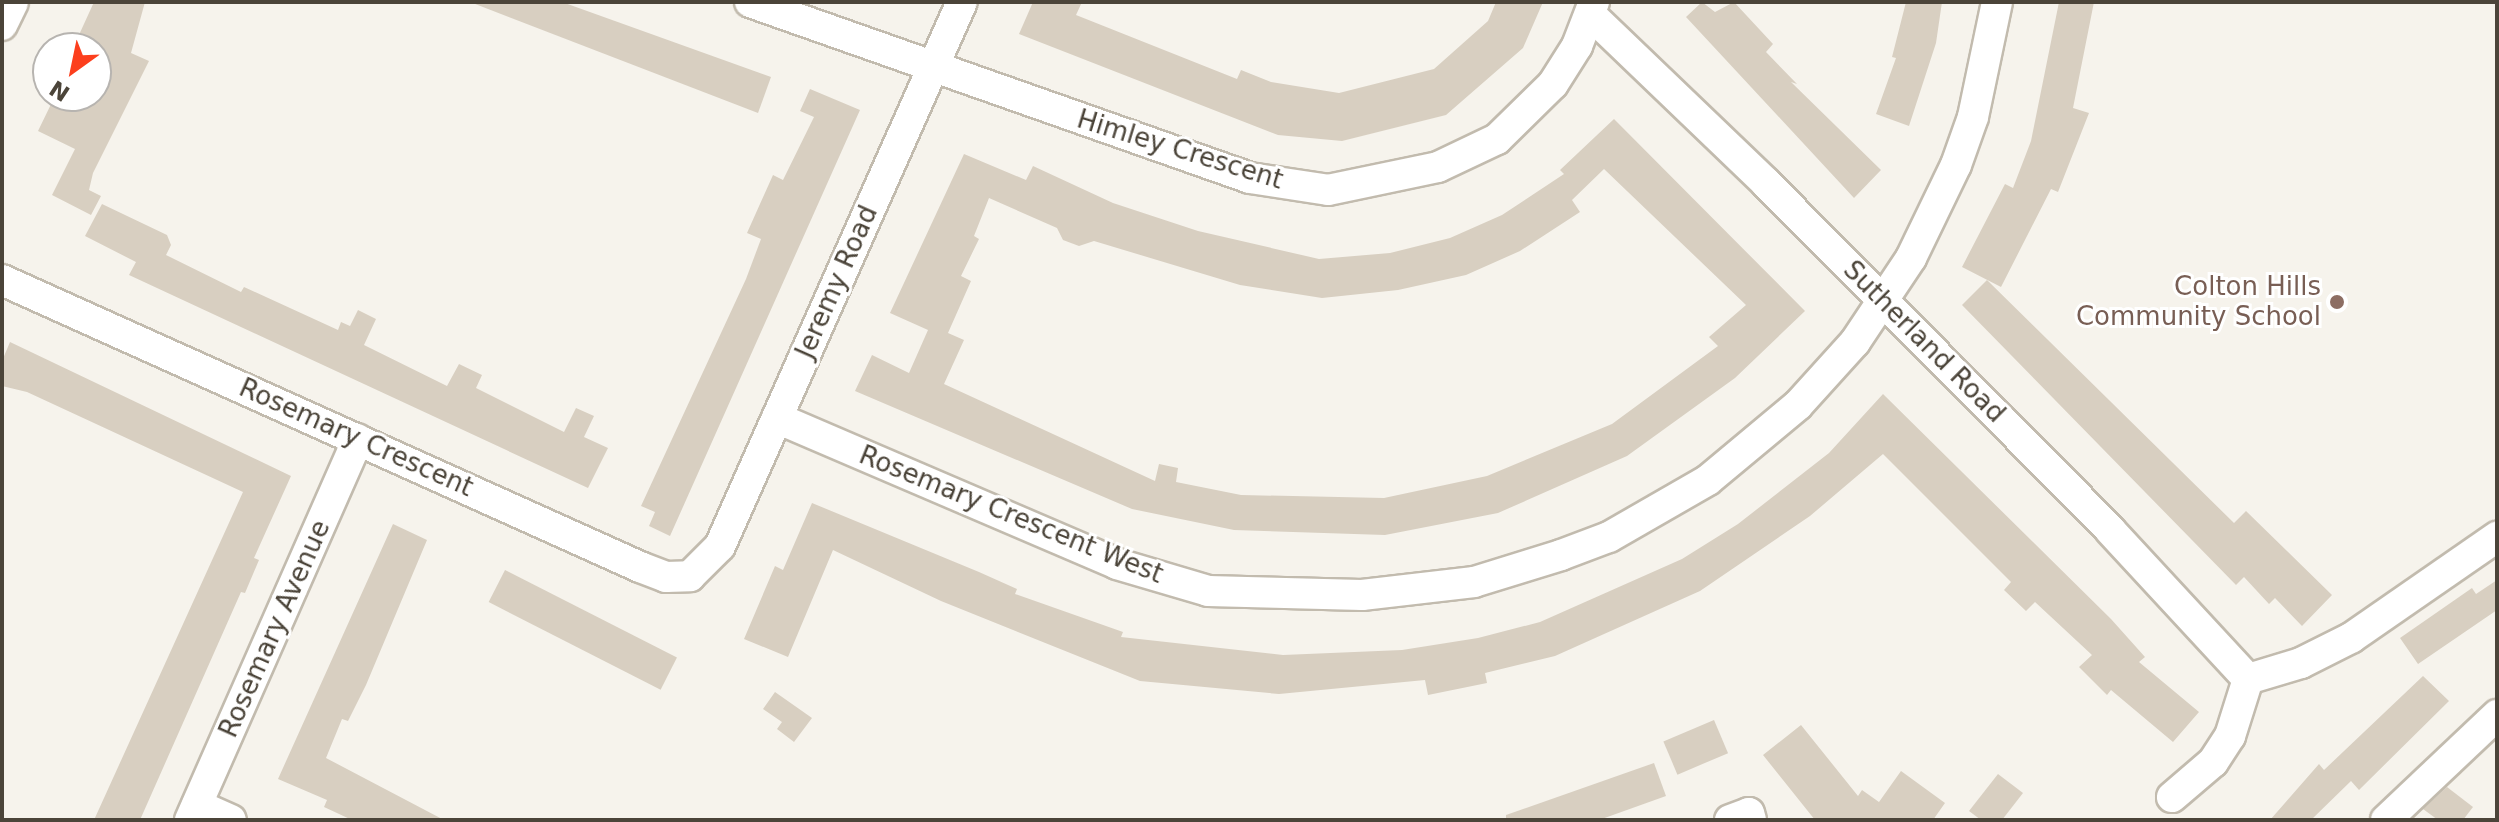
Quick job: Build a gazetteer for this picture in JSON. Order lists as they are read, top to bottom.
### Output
{
  "streets": {
    "street": [
      "Himley Crescent",
      "Jeremy Road",
      "Sutherland Road",
      "Rosemary Crescent",
      "Rosemary Crescent West",
      "Rosemary Avenue"
    ]
  },
  "crossings": [
    ["Himley Crescent", "Jeremy Road"],
    ["Himley Crescent", "Sutherland Road"],
    ["Jeremy Road", "Rosemary Crescent"],
    ["Jeremy Road", "Rosemary Crescent West"],
    ["Sutherland Road", "Rosemary Crescent West"],
    ["Rosemary Crescent", "Rosemary Avenue"]
  ],
  "places": ["Colton Hills Community School"],
  "north": "bottom left"
}
